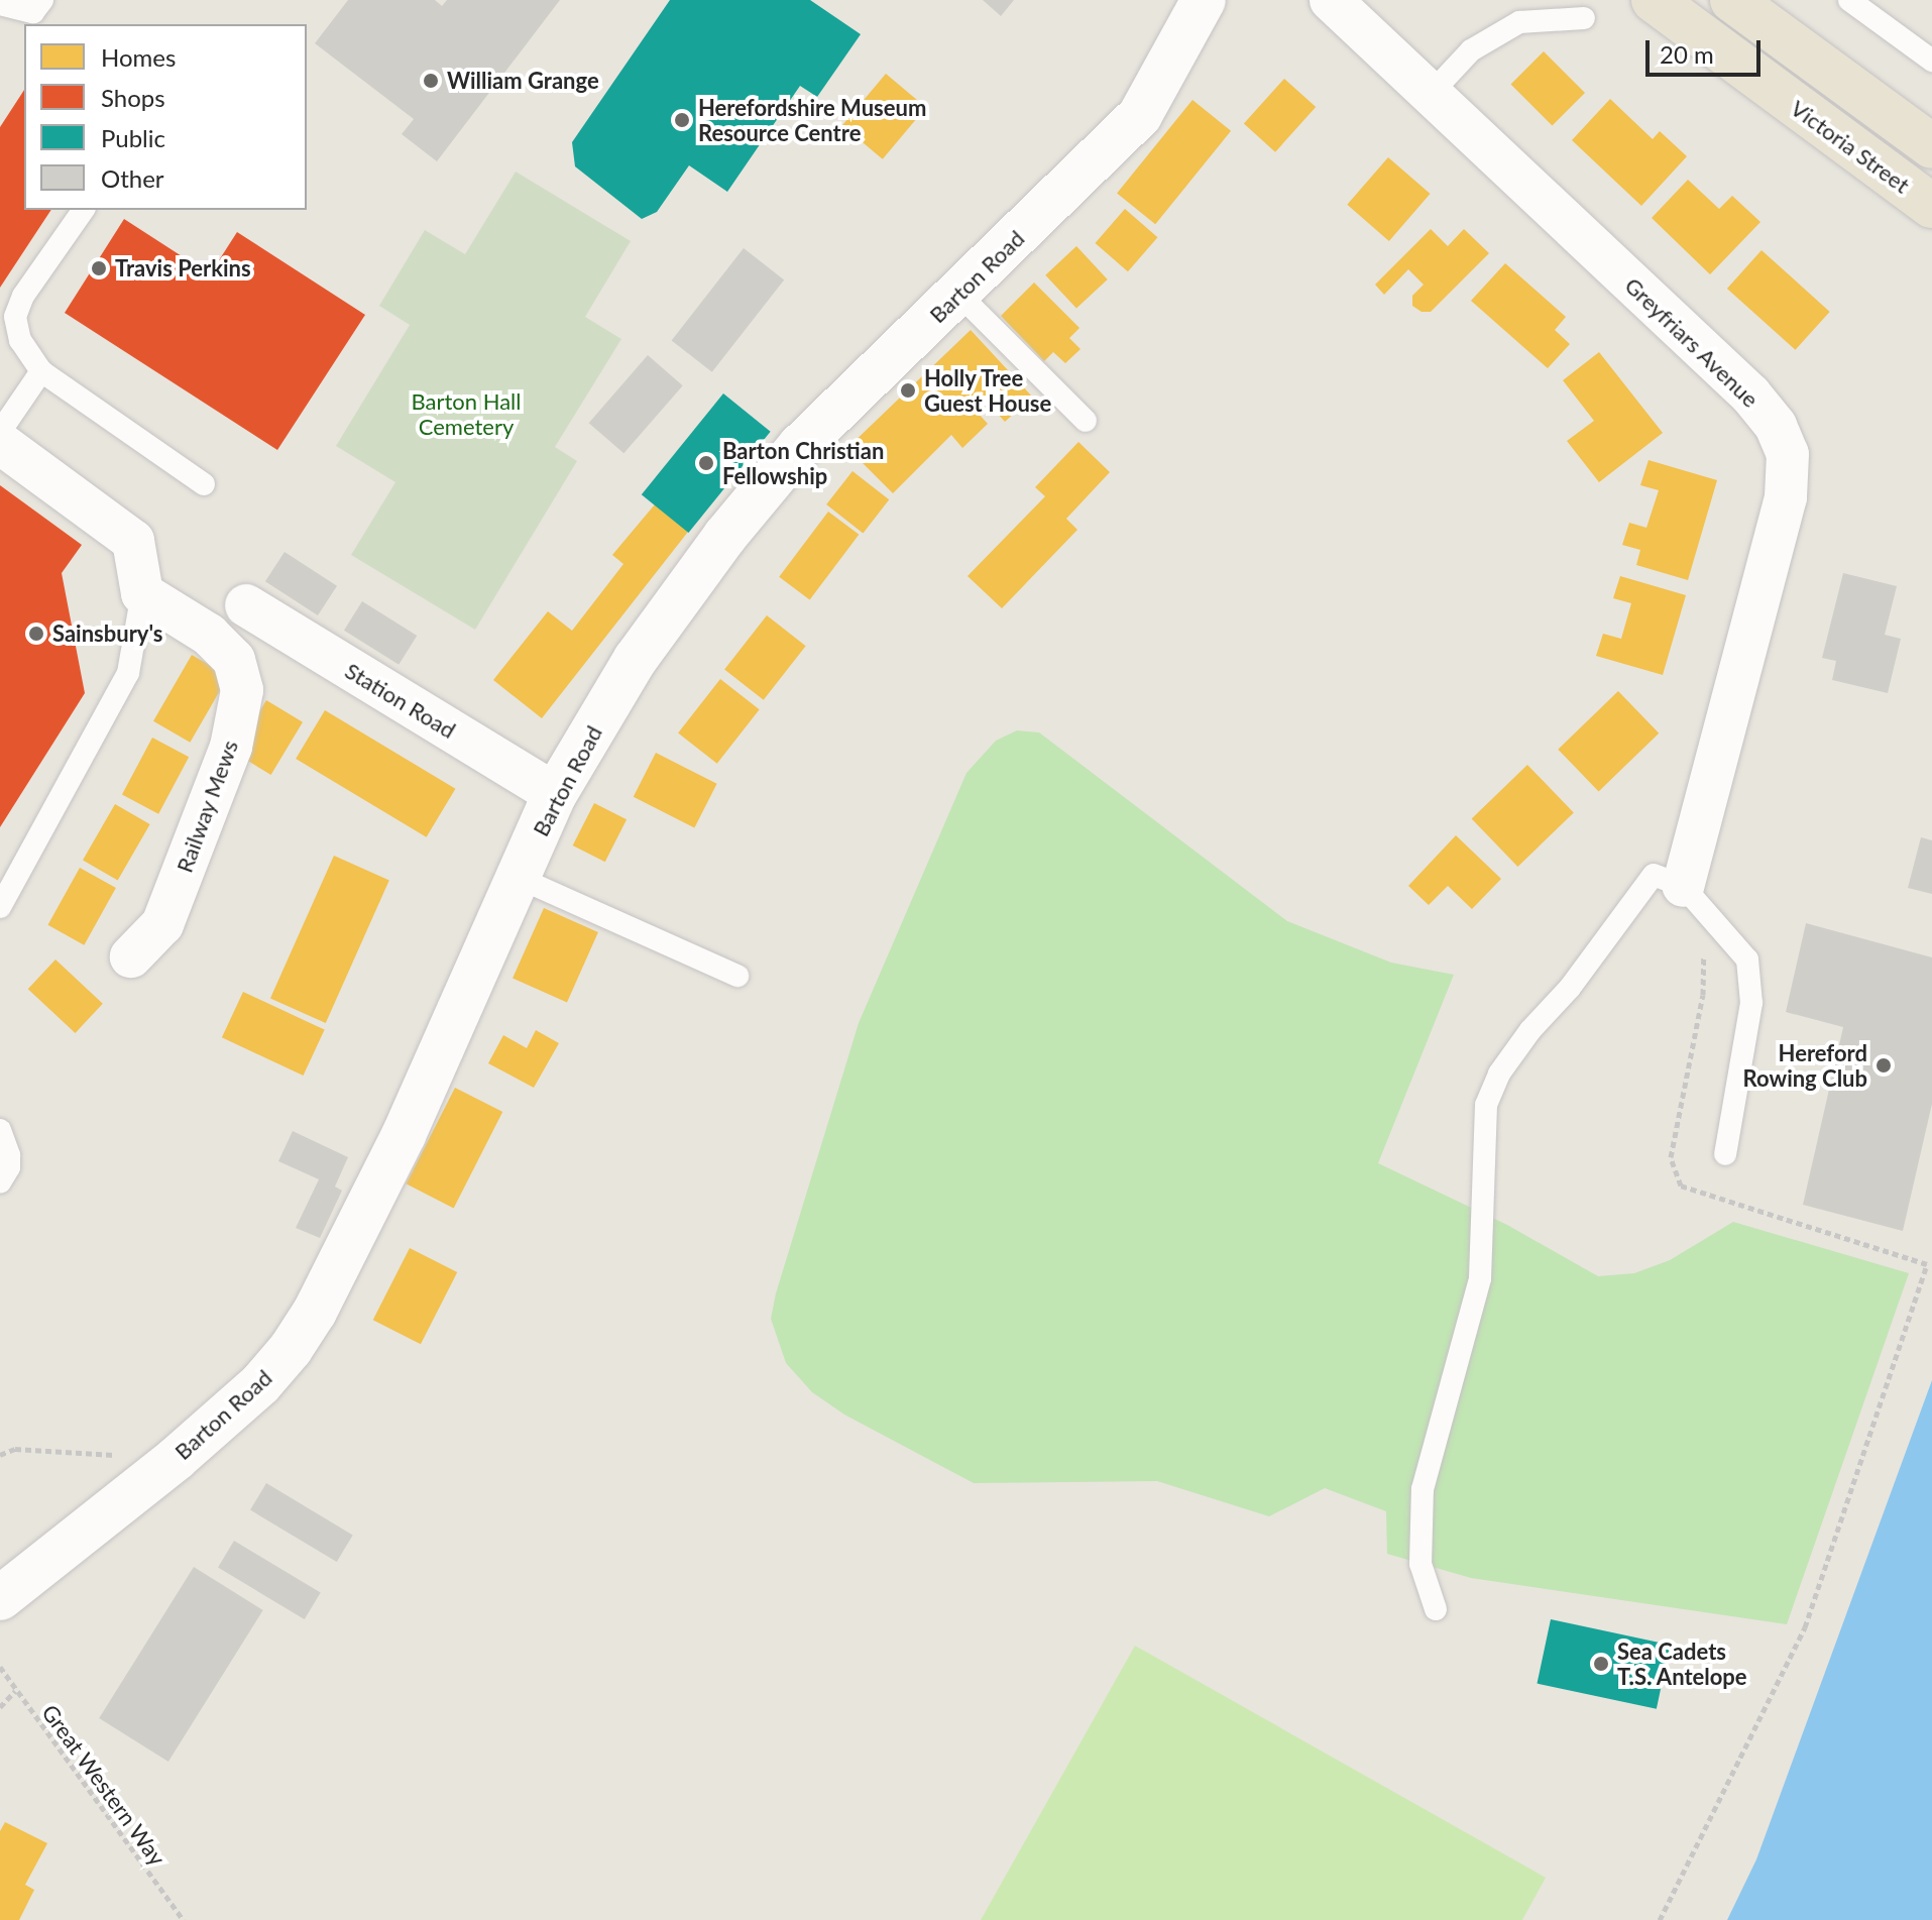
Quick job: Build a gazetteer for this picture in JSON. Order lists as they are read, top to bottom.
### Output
{
  "streets": {
    "highway": ["Victoria Street"],
    "street": [
      "Barton Road",
      "Greyfriars Avenue",
      "Station Road",
      "Railway Mews"
    ],
    "path": ["Great Western Way"]
  },
  "crossings": [
    ["Barton Road", "Station Road"]
  ],
  "parks": ["Barton Hall Cemetery"],
  "places": [
    "William Grange",
    "Herefordshire Museum Resource Centre",
    "Travis Perkins",
    "Holly Tree Guest House",
    "Barton Christian Fellowship",
    "Sainsbury's",
    "Hereford Rowing Club",
    "Sea Cadets T.S. Antelope"
  ],
  "legend": [
    "Homes",
    "Shops",
    "Public",
    "Other"
  ],
  "scale_bar": "20 m"
}
